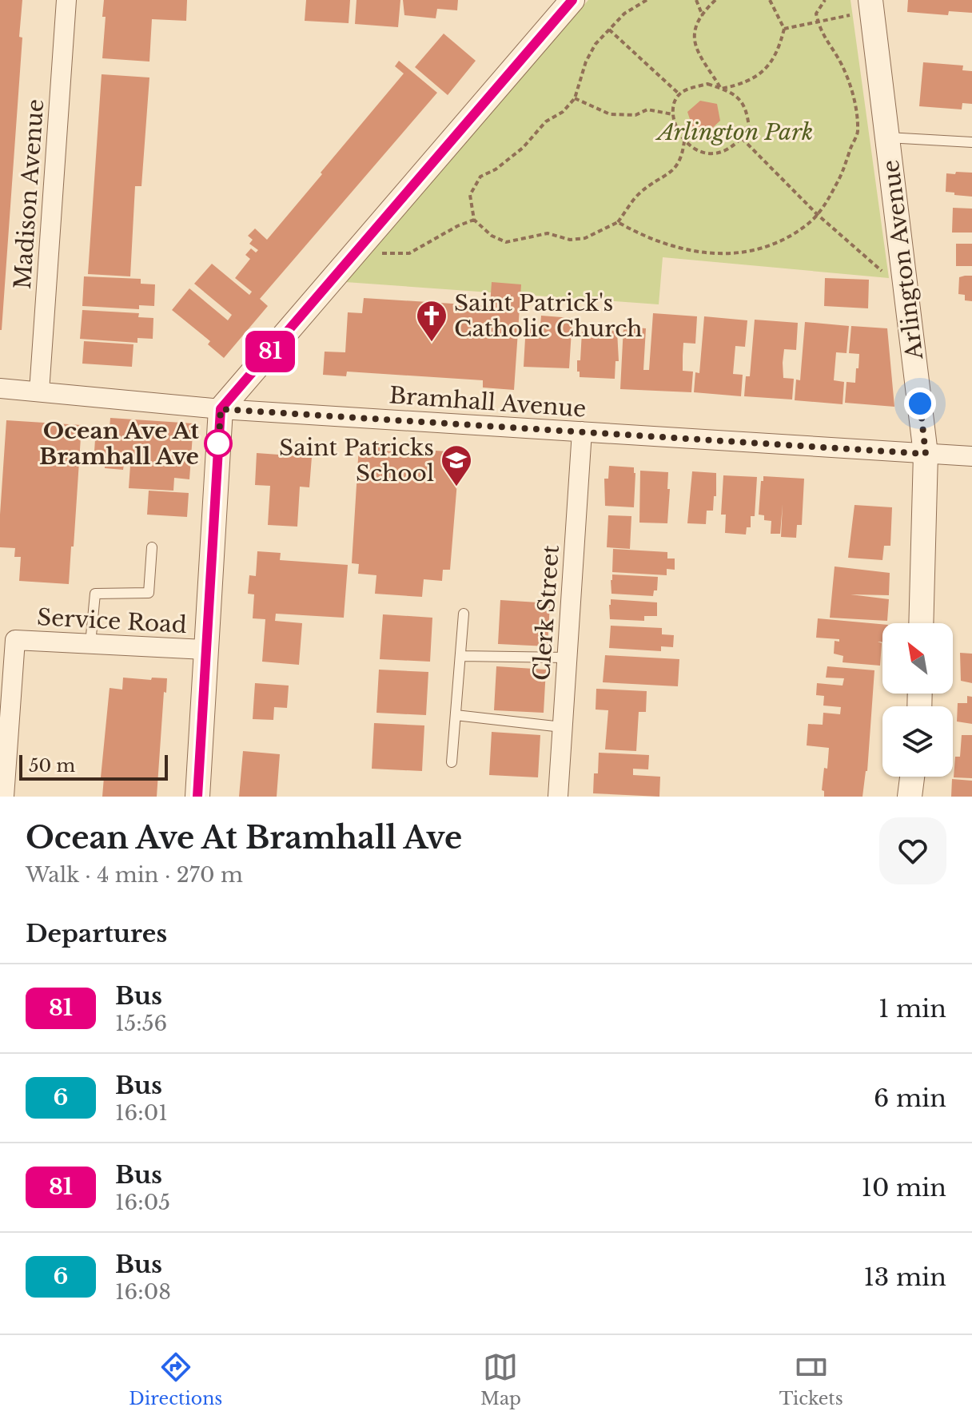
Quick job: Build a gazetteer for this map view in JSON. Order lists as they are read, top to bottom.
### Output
{
  "streets": {
    "street": [
      "Madison Avenue",
      "Arlington Avenue",
      "Bramhall Avenue",
      "Clerk Street",
      "Service Road"
    ]
  },
  "crossings": [
    ["Madison Avenue", "Bramhall Avenue"],
    ["Arlington Avenue", "Bramhall Avenue"],
    ["Bramhall Avenue", "Clerk Street"]
  ],
  "parks": ["Arlington Park"],
  "places": {
    "church": ["Saint Patrick's Catholic Church"],
    "other": ["Ocean Ave At Bramhall Ave"],
    "school or university": ["Saint Patricks School"]
  },
  "lines": ["bus line 81"],
  "scale_bar": "50 m",
  "north": "top left",
  "page": {
    "on_map": "81",
    "scale": "50 m",
    "heading": [
      ["Ocean Ave At Bramhall Ave", "Walk · 4 min · 270 m"],
      "Departures"
    ],
    "list": [
      {
        "mark": "81",
        "name": "Bus",
        "note": "15:56",
        "value": "1 min"
      },
      {
        "mark": "6",
        "name": "Bus",
        "note": "16:01",
        "value": "6 min"
      },
      {
        "mark": "81",
        "name": "Bus",
        "note": "16:05",
        "value": "10 min"
      },
      {
        "mark": "6",
        "name": "Bus",
        "note": "16:08",
        "value": "13 min"
      }
    ],
    "tabs": ["Directions", "Map", "Tickets"]
  }
}
